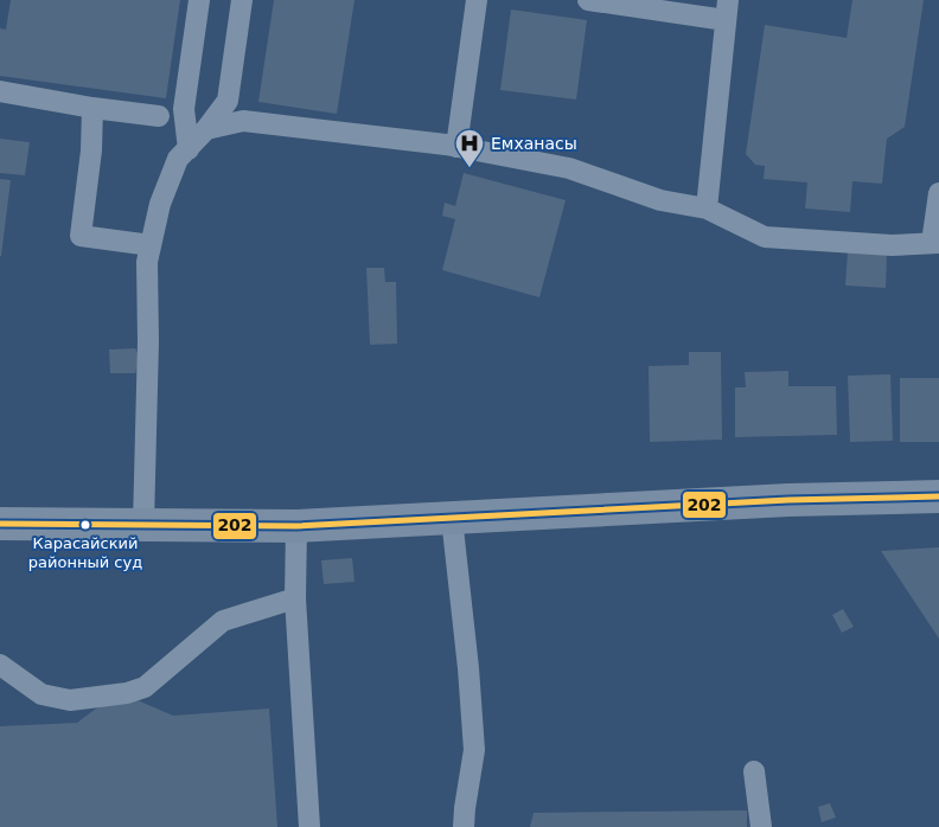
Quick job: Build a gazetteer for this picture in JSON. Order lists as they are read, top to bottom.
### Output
{
  "places": {
    "hospital": ["Емханасы"],
    "other": ["Карасайский районный суд"]
  },
  "lines": ["transit line 202"]
}
